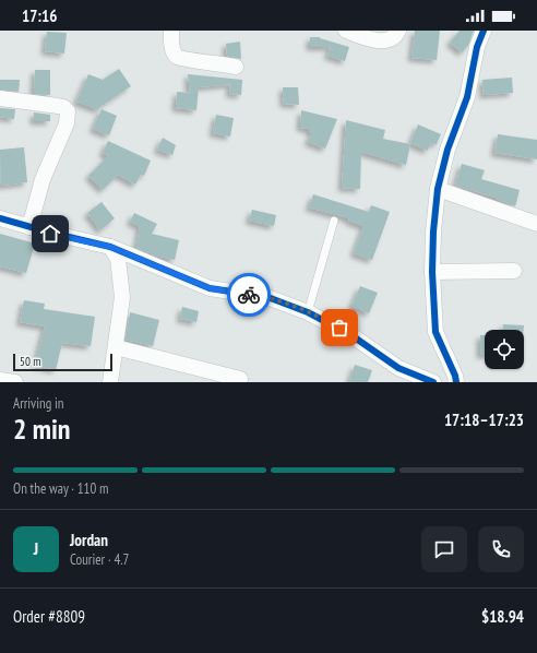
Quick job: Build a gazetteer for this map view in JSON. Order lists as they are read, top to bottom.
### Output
{
  "scale_bar": "50 m",
  "page": {
    "status": "17:16",
    "scale": "50 m",
    "heading": ["2 min", "Arriving in", "17:18–17:23"],
    "panel": [
      "Jordan",
      "Courier · 4.7",
      "Order #8809",
      "$18.94"
    ],
    "bar": "On the way · 110 m",
    "round": "J"
  }
}
